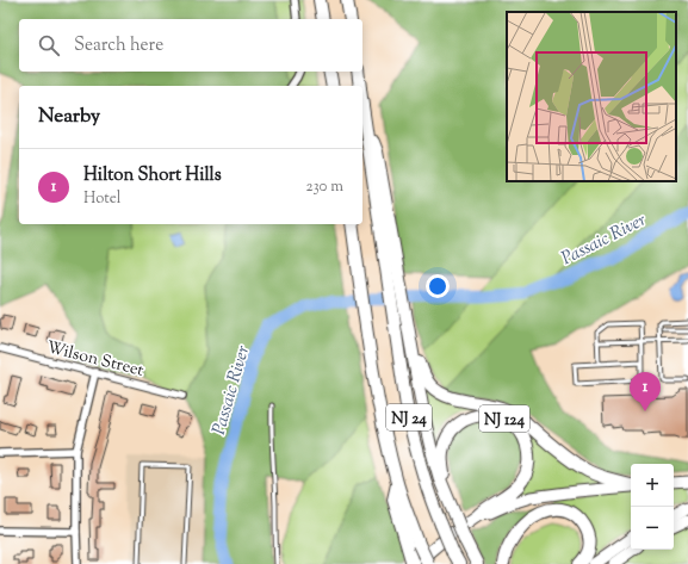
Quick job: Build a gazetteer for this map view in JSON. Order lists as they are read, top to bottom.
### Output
{
  "streets": {
    "highway": ["NJ 24", "NJ 124"],
    "street": ["Wilson Street"]
  },
  "crossings": [
    ["NJ 24", "NJ 124"]
  ],
  "water": ["Passaic River"],
  "page": {
    "search": "Search here",
    "heading": "Nearby",
    "list": [
      {
        "mark": "1",
        "name": "Hilton Short Hills",
        "note": "Hotel",
        "value": "230 m"
      }
    ],
    "pins": "1",
    "map_buttons": ["+", "−"]
  }
}
